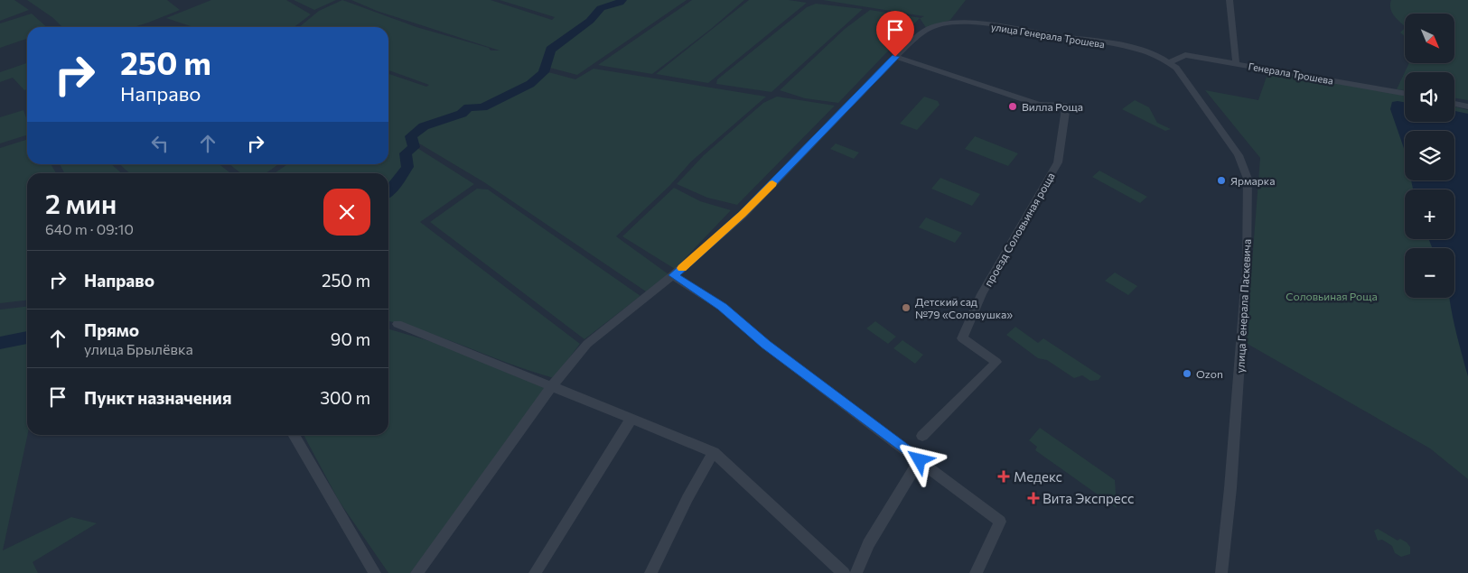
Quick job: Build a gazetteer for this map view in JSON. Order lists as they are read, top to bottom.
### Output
{
  "streets": {
    "street": [
      "улица Генерала Трошева",
      "Генерала Трошева",
      "проезд Соловьиная роща",
      "улица Генерала Паскевича"
    ]
  },
  "crossings": [
    ["улица Генерала Трошева", "Генерала Трошева"],
    ["улица Генерала Трошева", "проезд Соловьиная роща"],
    ["улица Генерала Трошева", "улица Генерала Паскевича"],
    ["Генерала Трошева", "улица Генерала Паскевича"]
  ],
  "parks": ["Соловьиная Роща"],
  "places": {
    "other": [
      "Вилла Роща",
      "Ярмарка",
      "Детский сад №79 «Соловушка»",
      "Ozon"
    ],
    "health": ["Медекс", "Вита Экспресс"]
  },
  "north": "bottom right",
  "page": {
    "map_buttons": ["+", "−"],
    "turn": ["250 m", "Направо"],
    "heading": ["2 мин", "640 m · 09:10"],
    "list": [
      {
        "name": "Направо",
        "value": "250 m"
      },
      {
        "name": "Прямо",
        "note": "улица Брылёвка",
        "value": "90 m"
      },
      {
        "name": "Пункт назначения",
        "value": "300 m"
      }
    ]
  }
}
